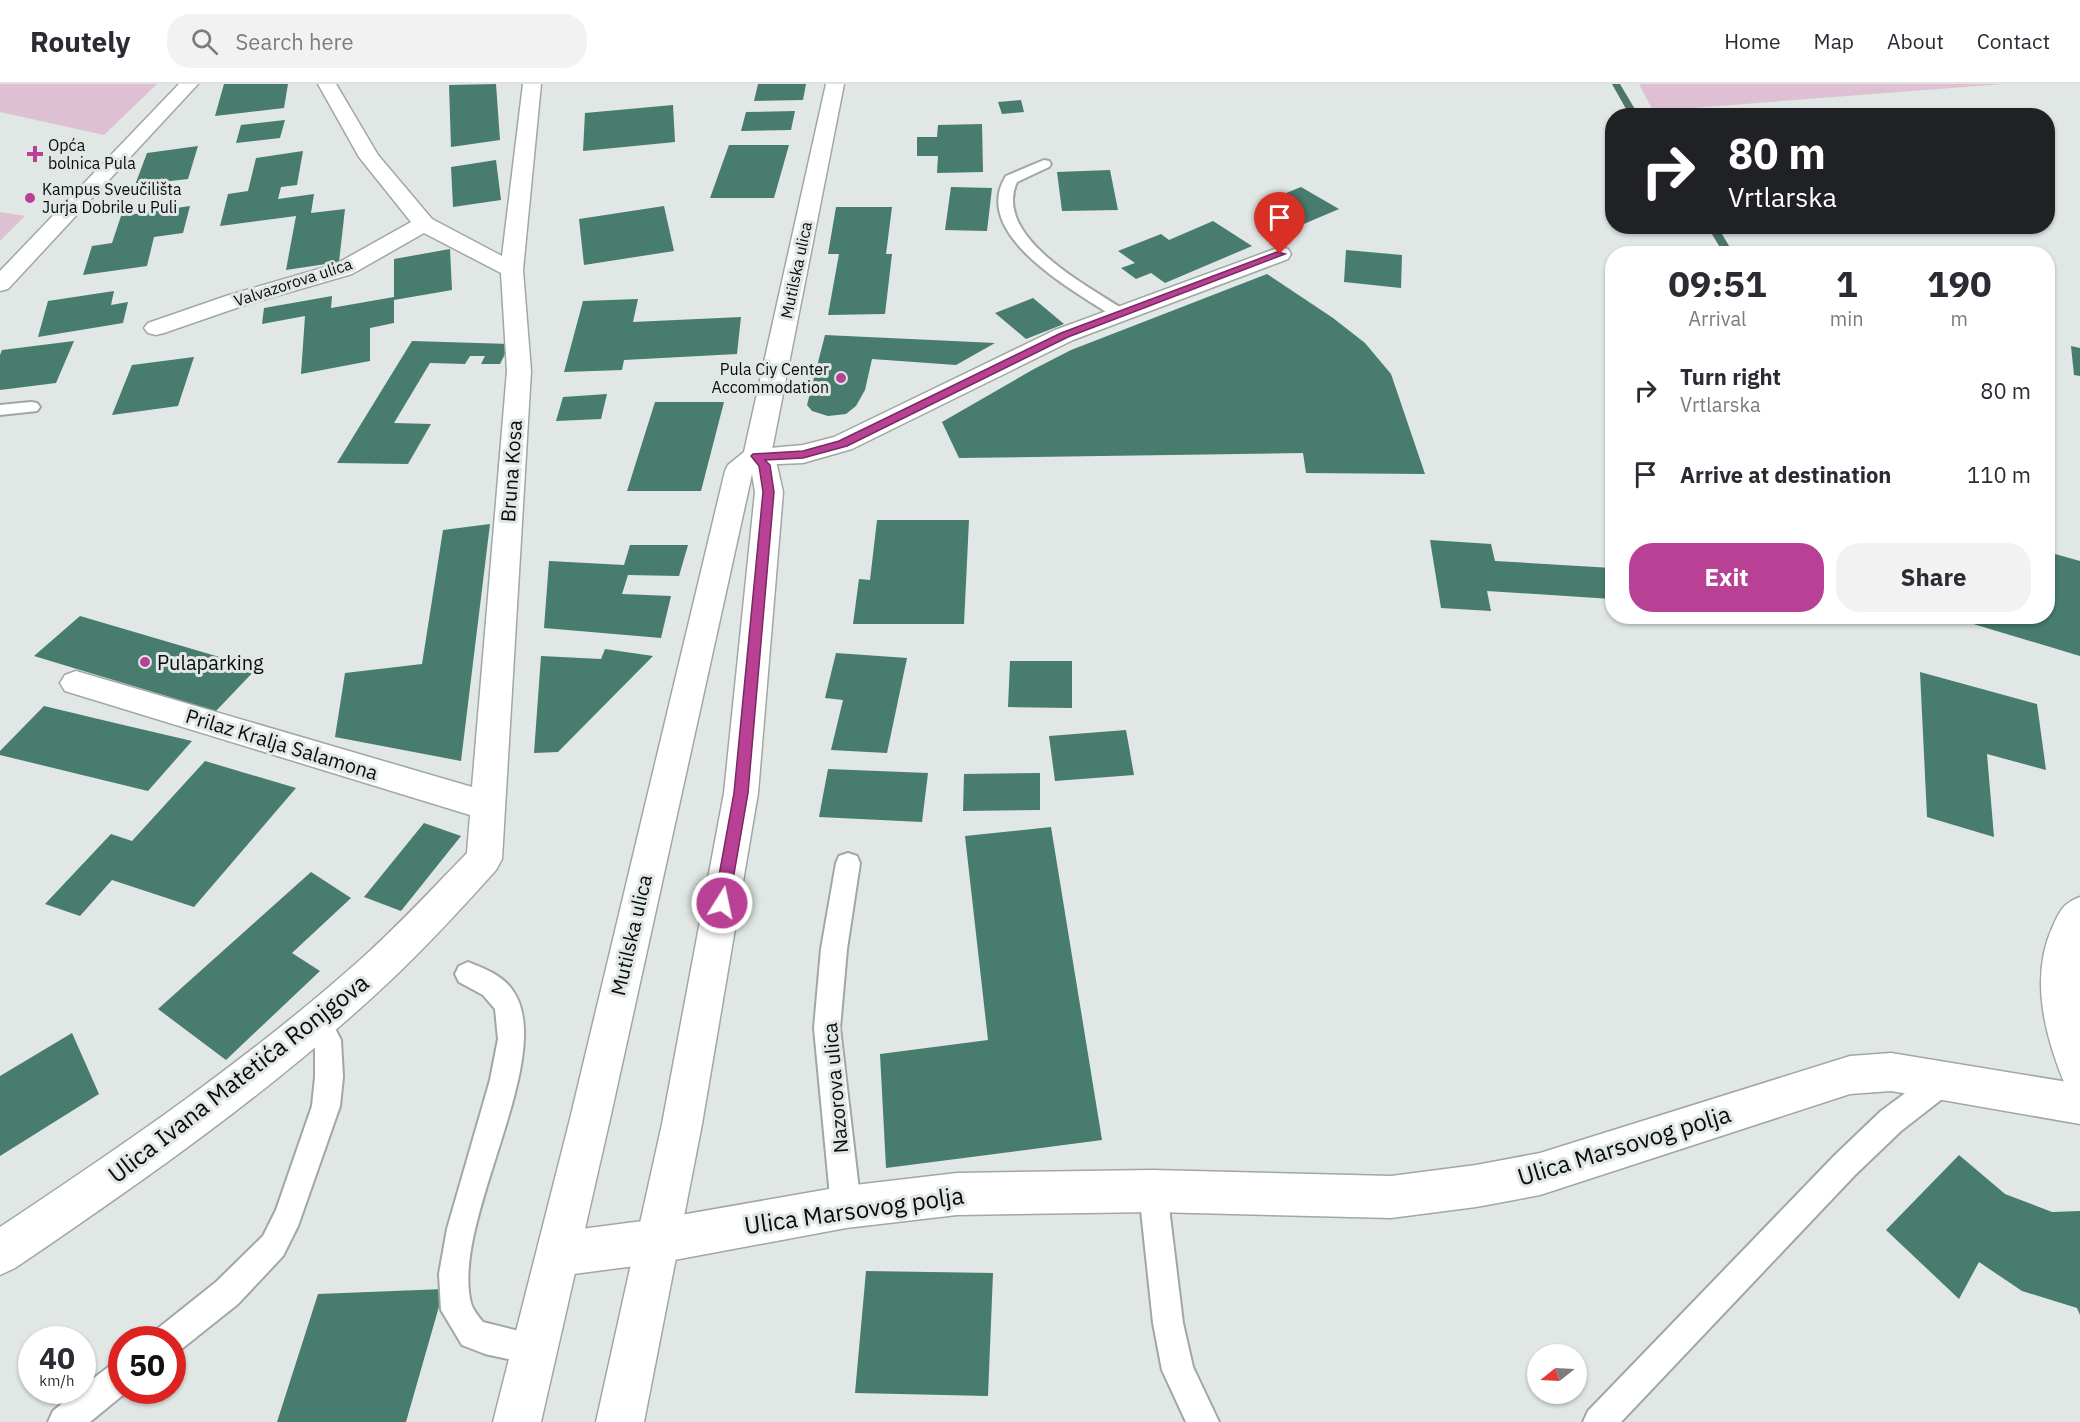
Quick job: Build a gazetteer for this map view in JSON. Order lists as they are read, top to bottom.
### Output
{
  "streets": {
    "street": [
      "Mutilska ulica",
      "Valvazorova ulica",
      "Bruna Kosa",
      "Prilaz Kralja Salamona",
      "Ulica Ivana Matetića Ronjgova",
      "Ulica Marsovog polja"
    ],
    "lane": ["Nazorova ulica"]
  },
  "crossings": [
    ["Mutilska ulica", "Ulica Marsovog polja"],
    ["Bruna Kosa", "Prilaz Kralja Salamona"],
    ["Bruna Kosa", "Ulica Ivana Matetića Ronjgova"],
    ["Nazorova ulica", "Ulica Marsovog polja"]
  ],
  "places": {
    "health": ["Opća bolnica Pula"],
    "other": ["Kampus Sveučilišta Jurja Dobrile u Puli", "Pula Ciy Center Accommodation", "Pulaparking"]
  },
  "north": "left",
  "page": {
    "header": "Routely",
    "search": "Search here",
    "nav": [
      "Home",
      "Map",
      "About",
      "Contact"
    ],
    "turn": ["80 m", "Vrtlarska"],
    "eta": [
      "09:51",
      "Arrival",
      "1",
      "min",
      "190",
      "m"
    ],
    "list": [
      {
        "name": "Turn right",
        "note": "Vrtlarska",
        "value": "80 m"
      },
      {
        "name": "Arrive at destination",
        "value": "110 m"
      }
    ],
    "buttons": ["Exit", "Share"],
    "speed": "40 km/h",
    "limit": "50"
  }
}
